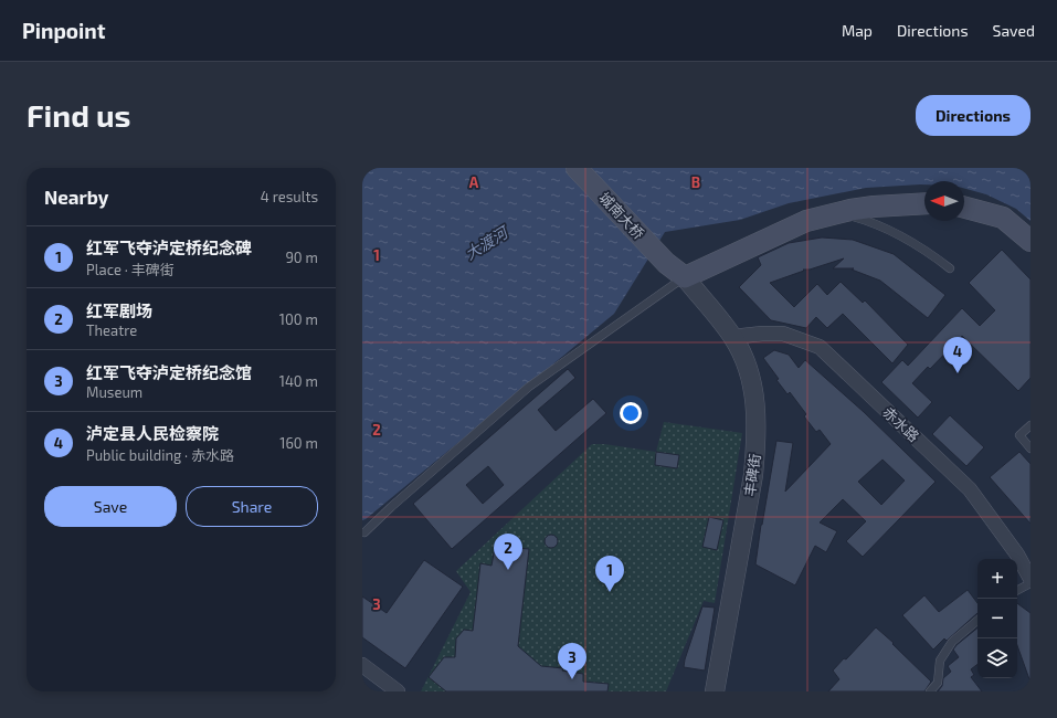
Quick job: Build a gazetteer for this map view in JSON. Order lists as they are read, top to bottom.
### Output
{
  "streets": {
    "main road": ["城南大桥"],
    "street": ["赤水路", "丰碑街"]
  },
  "crossings": [
    ["城南大桥", "丰碑街"],
    ["赤水路", "丰碑街"]
  ],
  "water": ["大渡河"],
  "north": "left",
  "page": {
    "header": "Pinpoint",
    "nav": ["Map", "Directions", "Saved"],
    "buttons": [
      "Directions",
      ["Save", "Share"]
    ],
    "title": "Find us",
    "heading": ["Nearby", "4 results"],
    "list": [
      {
        "mark": "1",
        "name": "红军飞夺泸定桥纪念碑",
        "note": "Place · 丰碑街",
        "value": "90 m"
      },
      {
        "mark": "2",
        "name": "红军剧场",
        "note": "Theatre",
        "value": "100 m"
      },
      {
        "mark": "3",
        "name": "红军飞夺泸定桥纪念馆",
        "note": "Museum",
        "value": "140 m"
      },
      {
        "mark": "4",
        "name": "泸定县人民检察院",
        "note": "Public building · 赤水路",
        "value": "160 m"
      }
    ],
    "pins": [
      "4",
      "2",
      "1",
      "3"
    ],
    "map_buttons": ["+", "−"]
  },
  "grid": {
    "columns": ["A", "B"],
    "rows": ["1", "2", "3"]
  }
}
